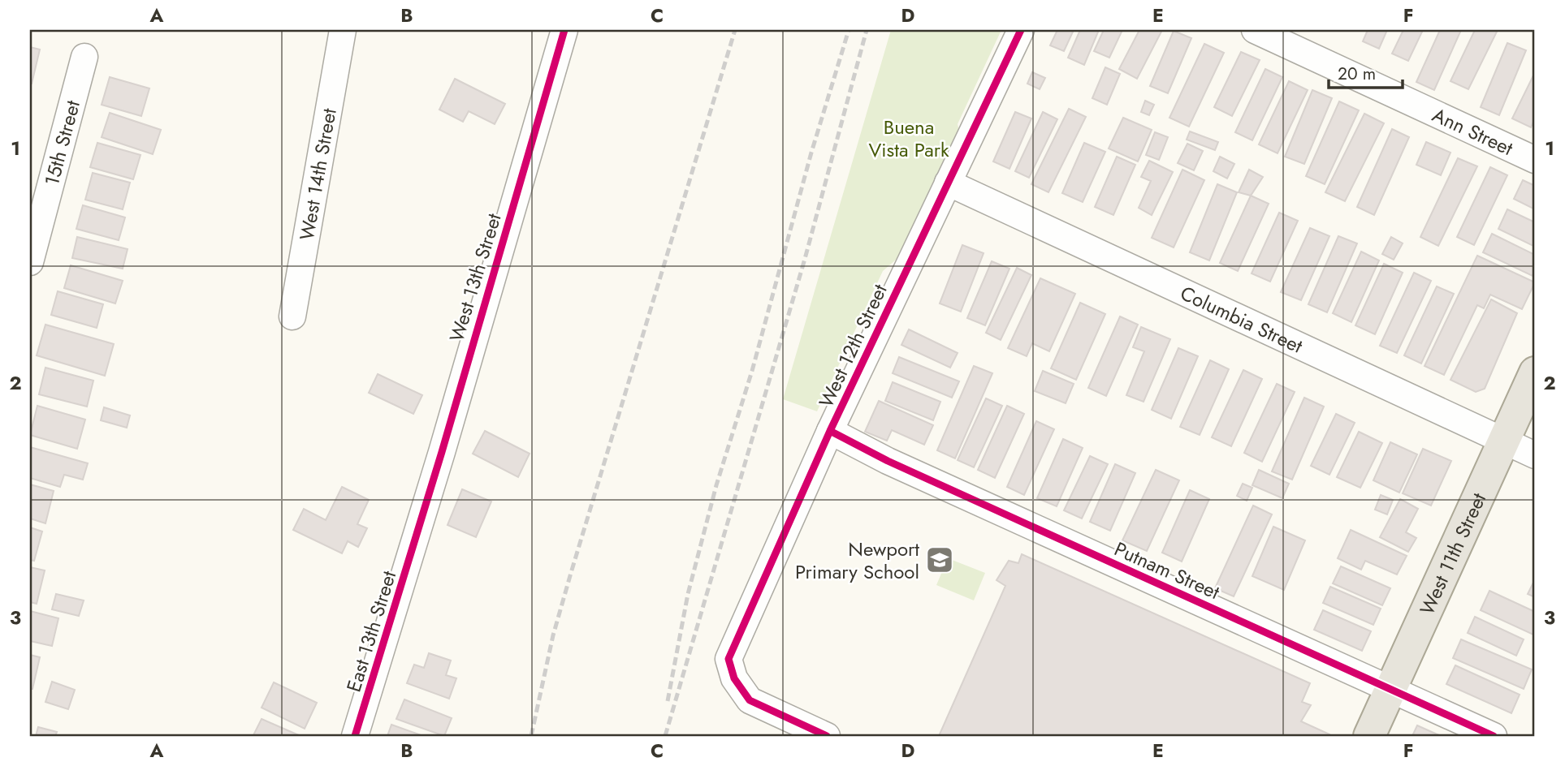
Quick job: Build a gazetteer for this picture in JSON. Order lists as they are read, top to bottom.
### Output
{
  "streets": {
    "main road": ["West 11th Street"],
    "street": [
      "Ann Street",
      "15th Street",
      "West 14th Street",
      "West 13th Street",
      "Columbia Street",
      "West 12th Street",
      "Putnam Street",
      "East 13th Street"
    ]
  },
  "crossings": [
    ["West 13th Street", "East 13th Street"],
    ["Columbia Street", "West 12th Street"],
    ["Columbia Street", "West 11th Street"],
    ["West 12th Street", "Putnam Street"],
    ["West 11th Street", "Putnam Street"]
  ],
  "parks": ["Buena Vista Park"],
  "places": {
    "school or university": ["Newport Primary School"]
  },
  "scale_bar": "20 m",
  "grid": {
    "columns": [
      "A",
      "B",
      "C",
      "D",
      "E",
      "F"
    ],
    "rows": ["1", "2", "3"]
  }
}
